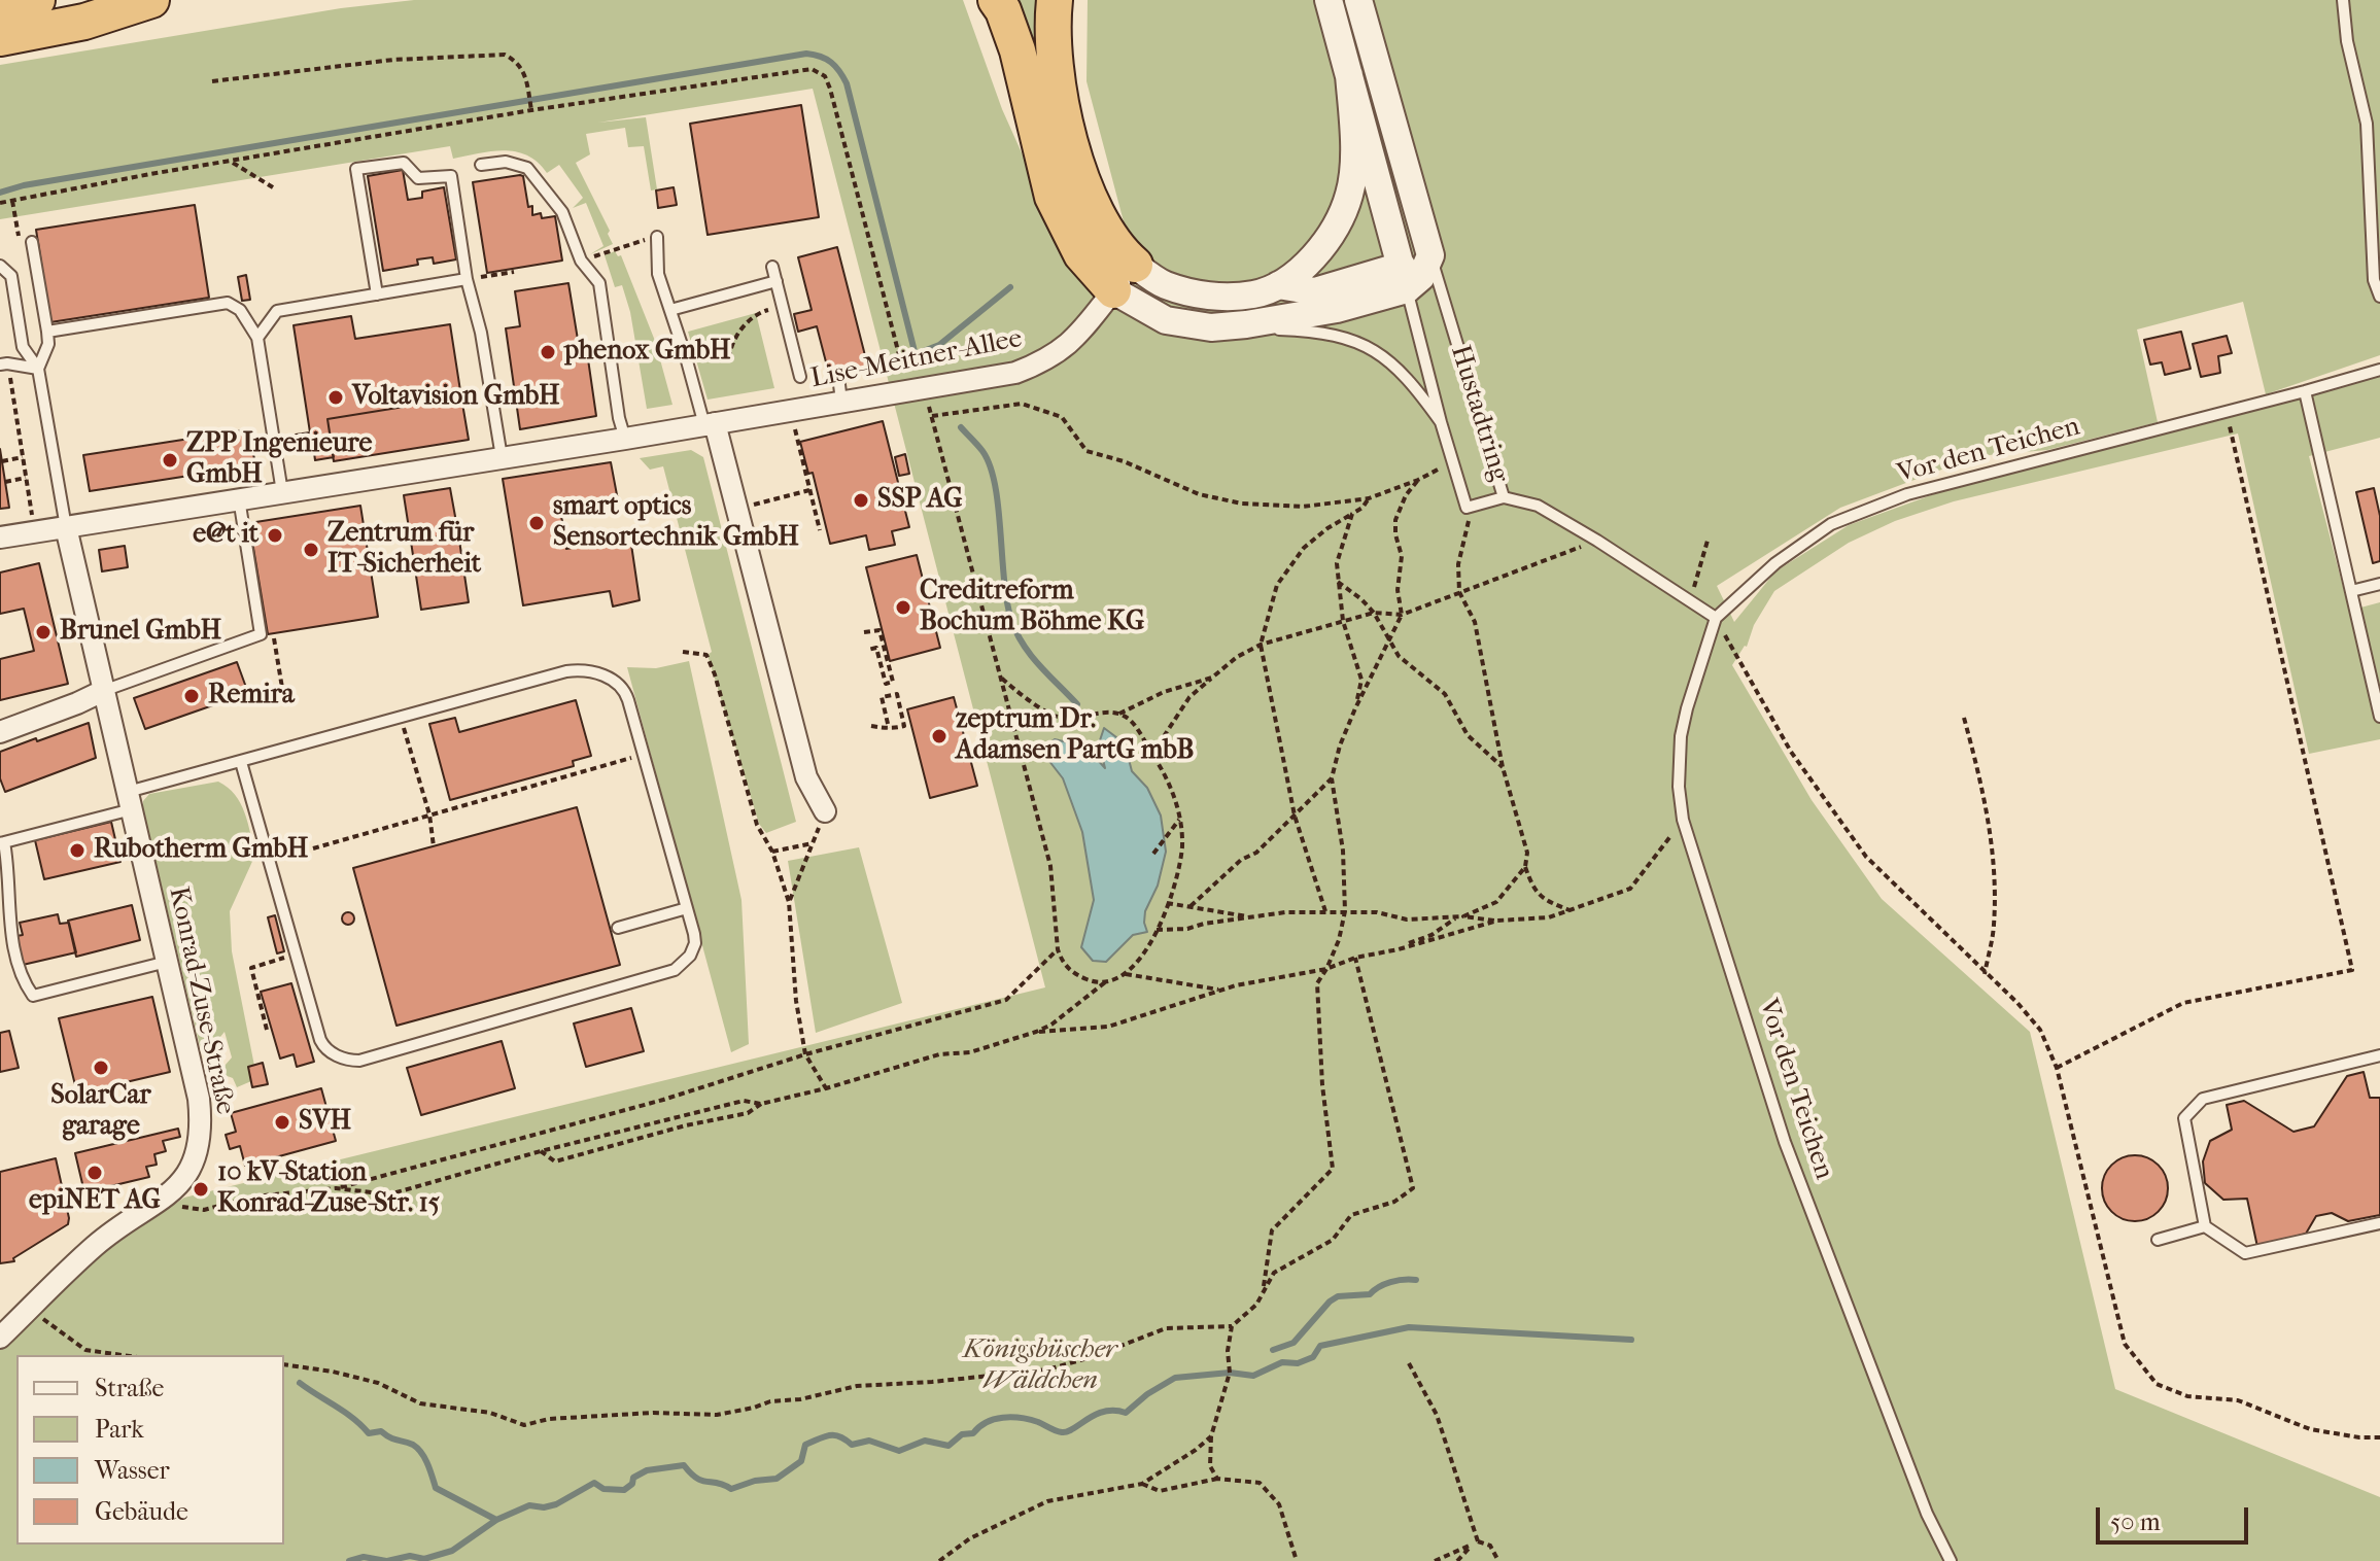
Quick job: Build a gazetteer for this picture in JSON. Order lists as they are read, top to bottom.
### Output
{
  "streets": {
    "street": ["Lise-Meitner-Allee", "Hustadtring", "Konrad-Zuse-Straße"],
    "lane": ["Vor den Teichen"]
  },
  "crossings": [
    ["Lise-Meitner-Allee", "Hustadtring"],
    ["Lise-Meitner-Allee", "Konrad-Zuse-Straße"]
  ],
  "parks": ["Königsbüscher Wäldchen"],
  "places": [
    "phenox GmbH",
    "Voltavision GmbH",
    "ZPP Ingenieure GmbH",
    "SSP AG",
    "smart optics Sensortechnik GmbH",
    "e@t it",
    "Zentrum für IT-Sicherheit",
    "Creditreform Bochum Böhme KG",
    "Brunel GmbH",
    "Remira",
    "zeptrum Dr. Adamsen PartG mbB",
    "Rubotherm GmbH",
    "SolarCar garage",
    "SVH",
    "epiNET AG",
    "10 kV-Station Konrad-Zuse-Str. 15"
  ],
  "legend": [
    "Straße",
    "Park",
    "Wasser",
    "Gebäude"
  ],
  "scale_bar": "50 m"
}
